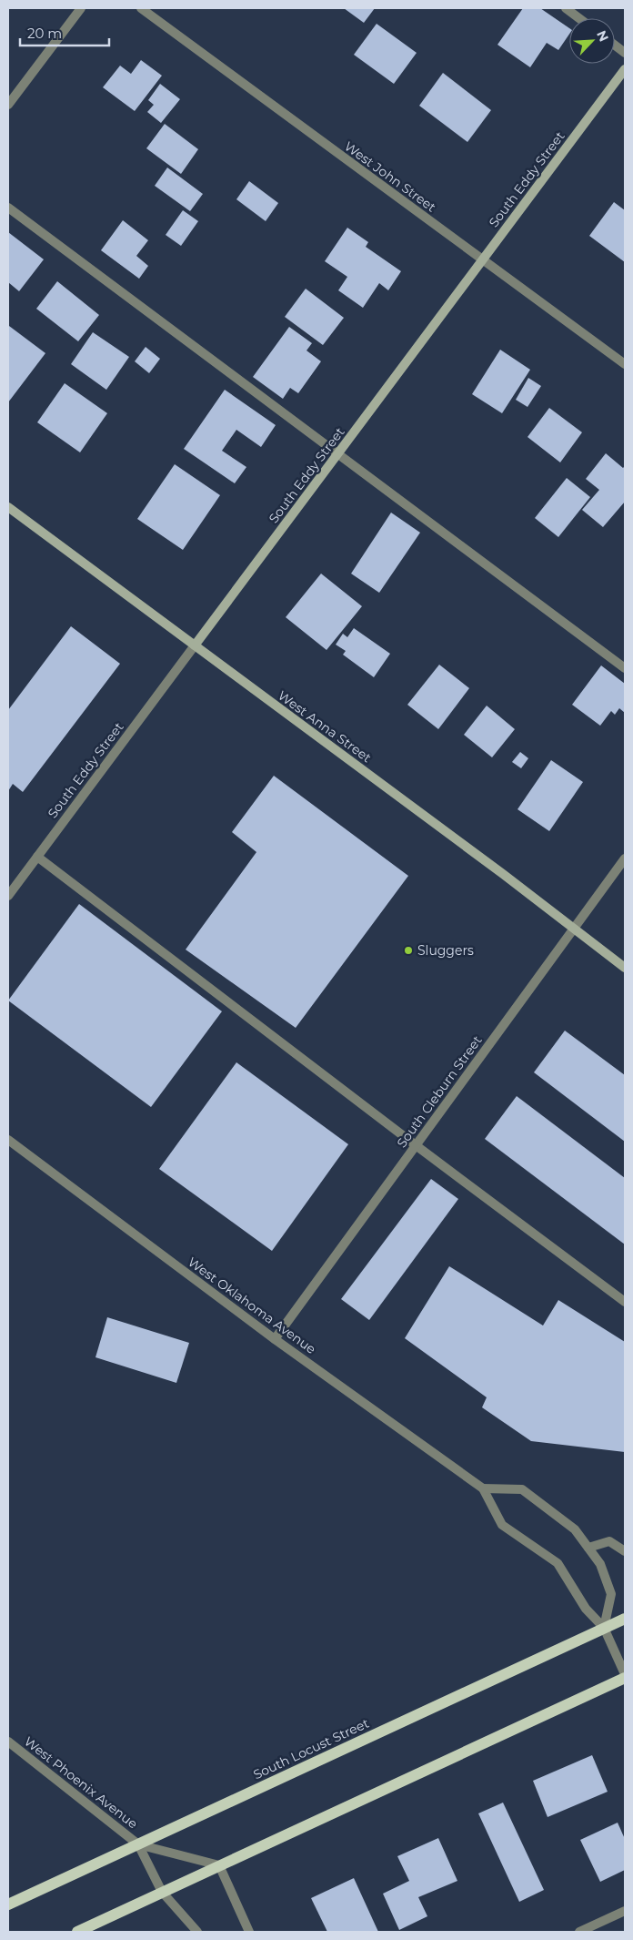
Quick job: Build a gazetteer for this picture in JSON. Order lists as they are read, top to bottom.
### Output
{
  "streets": {
    "main road": ["South Eddy Street", "West Anna Street", "South Locust Street"],
    "street": [
      "West John Street",
      "South Cleburn Street",
      "West Oklahoma Avenue",
      "West Phoenix Avenue"
    ]
  },
  "crossings": [
    ["West John Street", "South Eddy Street"],
    ["South Eddy Street", "West Anna Street"],
    ["West Anna Street", "South Cleburn Street"],
    ["South Cleburn Street", "West Oklahoma Avenue"],
    ["West Oklahoma Avenue", "South Locust Street"],
    ["South Locust Street", "West Phoenix Avenue"]
  ],
  "places": ["Sluggers"],
  "scale_bar": "20 m",
  "north": "top right"
}
